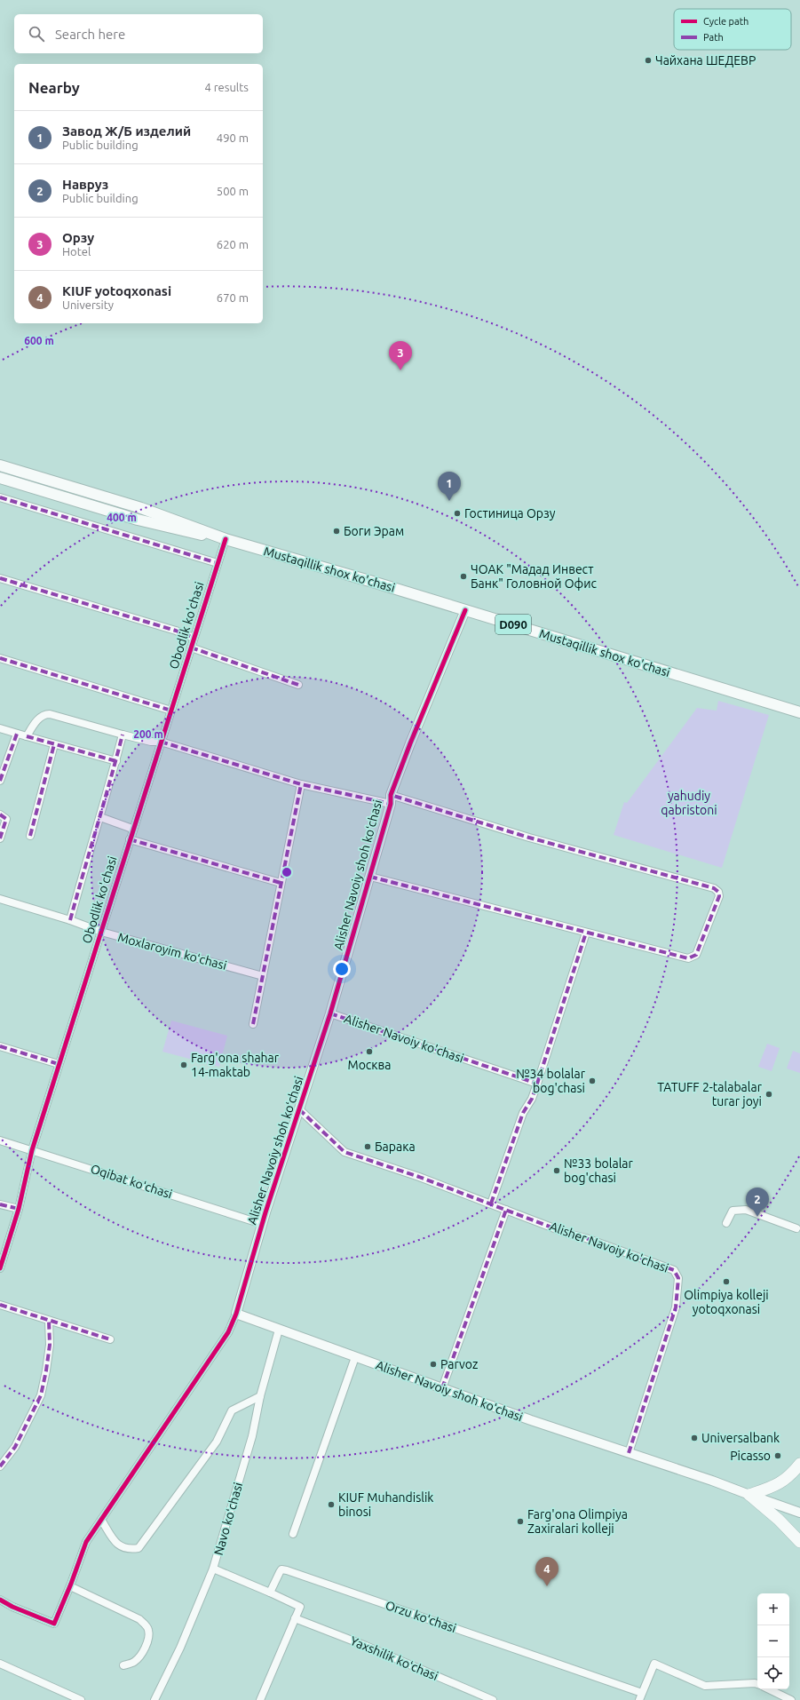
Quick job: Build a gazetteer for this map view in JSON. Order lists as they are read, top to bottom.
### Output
{
  "streets": {
    "main road": ["Mustaqillik shox ko'chasi", "D090"],
    "street": [
      "Obodlik ko'chasi",
      "Alisher Navoiy shoh koʻchasi",
      "Moxlaroyim koʻchasi",
      "Alisher Navoiy ko'chasi",
      "Oqibat koʻchasi",
      "Navo koʻchasi",
      "Orzu koʻchasi",
      "Yaxshilik koʻchasi"
    ]
  },
  "crossings": [
    ["Mustaqillik shox ko'chasi", "Obodlik ko'chasi"],
    ["Mustaqillik shox ko'chasi", "Alisher Navoiy shoh koʻchasi"],
    ["Obodlik ko'chasi", "Moxlaroyim koʻchasi"],
    ["Obodlik ko'chasi", "Oqibat koʻchasi"],
    ["Alisher Navoiy shoh koʻchasi", "Alisher Navoiy ko'chasi"],
    ["Alisher Navoiy shoh koʻchasi", "Oqibat koʻchasi"],
    ["Alisher Navoiy shoh koʻchasi", "Navo koʻchasi"]
  ],
  "parks": ["yahudiy qabristoni"],
  "places": [
    "Чайхана ШЕДЕВР",
    "Гостиница Орзу",
    "Боги Эрам",
    "ЧОАК \"Мадад Инвест Банк\" Головной Офис",
    "Москва",
    "Farg'ona shahar 14-maktab",
    "№34 bolalar bog'chasi",
    "TATUFF 2-talabalar turar joyi",
    "Барака",
    "№33 bolalar bog'chasi",
    "Olimpiya kolleji yotoqxonasi",
    "Parvoz",
    "Universalbank",
    "Picasso",
    "KIUF Muhandislik binosi",
    "Farg'ona Olimpiya Zaxiralari kolleji"
  ],
  "legend": ["Cycle path", "Path"],
  "page": {
    "search": "Search here",
    "heading": ["Nearby", "4 results"],
    "list": [
      {
        "mark": "1",
        "name": "Завод Ж/Б изделий",
        "note": "Public building",
        "value": "490 m"
      },
      {
        "mark": "2",
        "name": "Навруз",
        "note": "Public building",
        "value": "500 m"
      },
      {
        "mark": "3",
        "name": "Орзу",
        "note": "Hotel",
        "value": "620 m"
      },
      {
        "mark": "4",
        "name": "KIUF yotoqxonasi",
        "note": "University",
        "value": "670 m"
      }
    ],
    "pins": [
      "3",
      "1",
      "2",
      "4"
    ],
    "map_buttons": ["+", "−"]
  },
  "rings": ["600 m", "400 m", "200 m"]
}
